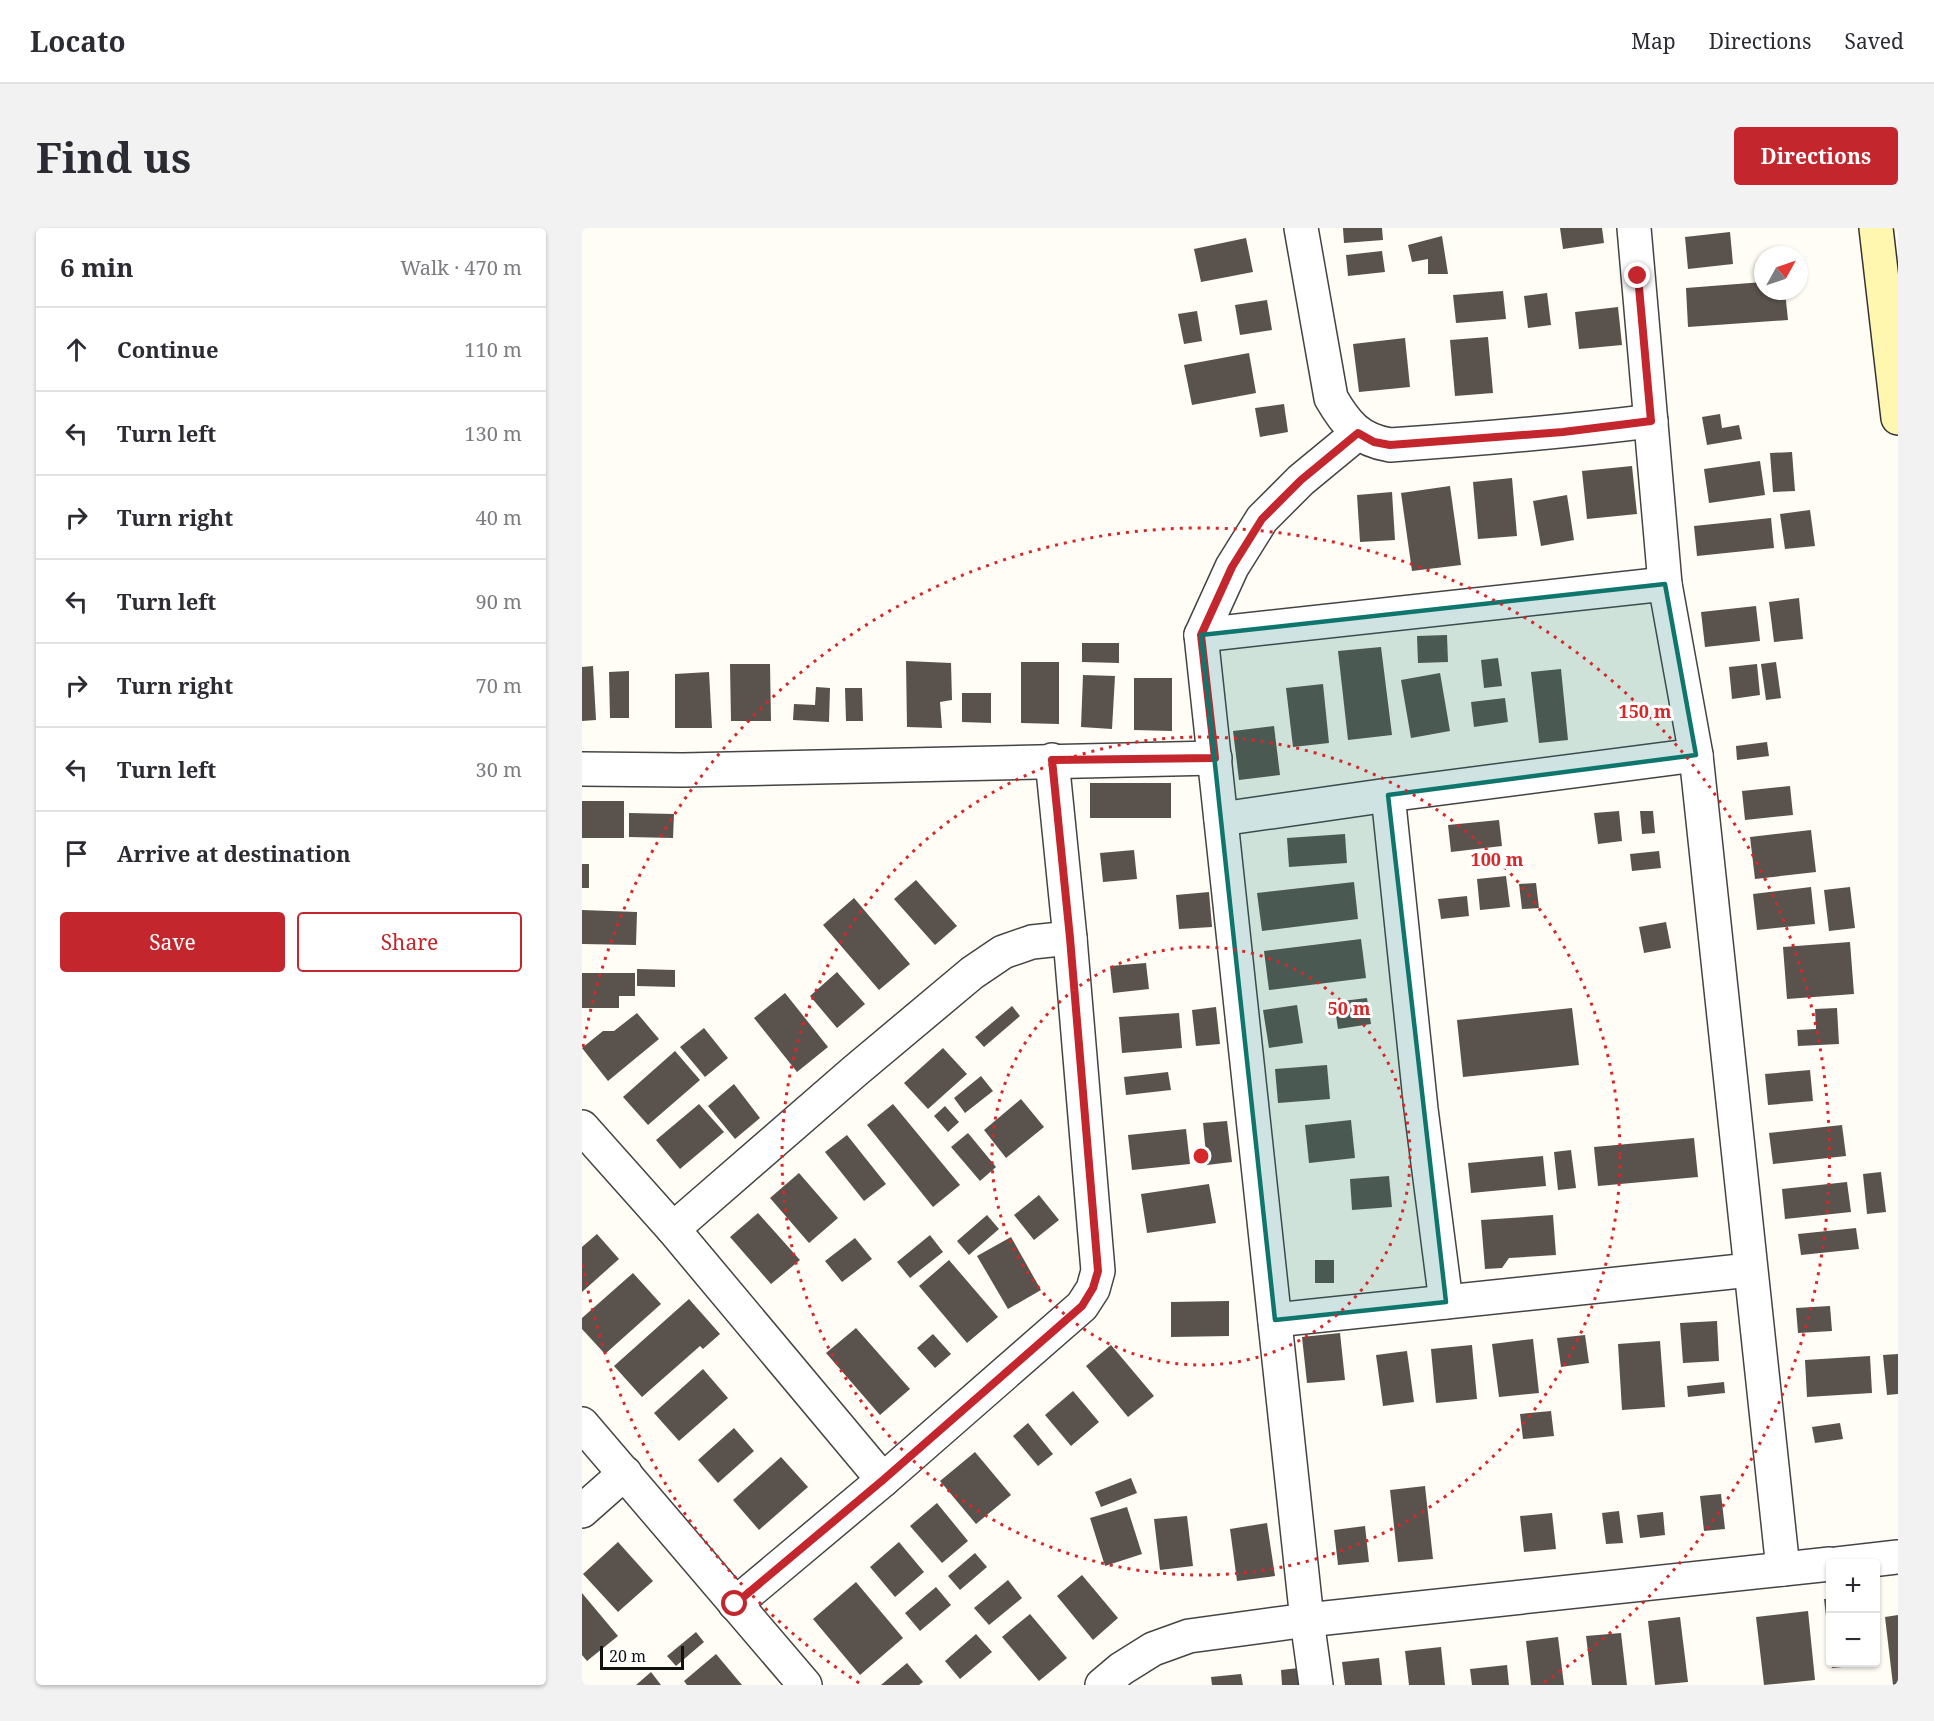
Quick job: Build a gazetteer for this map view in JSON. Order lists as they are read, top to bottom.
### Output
{
  "scale_bar": "20 m",
  "north": "top right",
  "page": {
    "header": "Locato",
    "nav": ["Map", "Directions", "Saved"],
    "buttons": [
      "Directions",
      ["Save", "Share"]
    ],
    "title": "Find us",
    "heading": ["6 min", "Walk · 470 m"],
    "list": [
      ["Continue", "110 m"],
      ["Turn left", "130 m"],
      ["Turn right", "40 m"],
      ["Turn left", "90 m"],
      ["Turn right", "70 m"],
      ["Turn left", "30 m"],
      "Arrive at destination"
    ],
    "map_buttons": ["+", "−"],
    "scale": "20 m"
  },
  "rings": ["150 m", "100 m", "50 m"]
}
